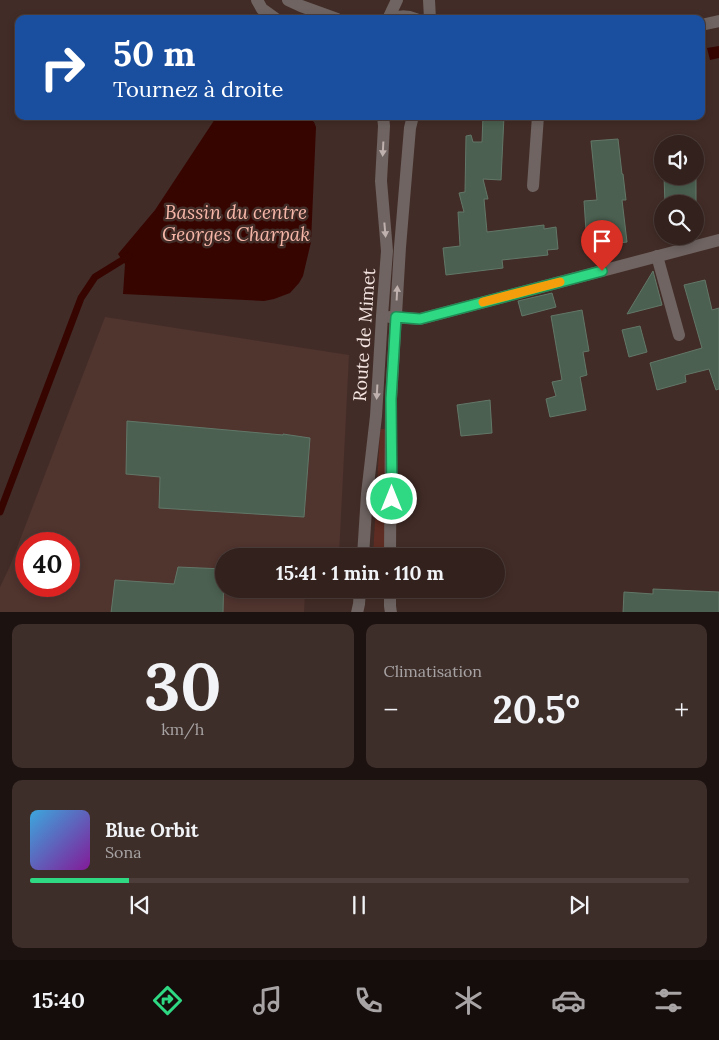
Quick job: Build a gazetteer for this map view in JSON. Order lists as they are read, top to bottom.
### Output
{
  "streets": {
    "street": ["Route de Mimet"]
  },
  "water": ["Bassin du centre Georges Charpak"],
  "page": {
    "turn": ["50 m", "Tournez à droite"],
    "limit": "40",
    "trip": "15:41 · 1 min · 110 m",
    "tile": [
      ["30", "km/h"],
      "Climatisation"
    ],
    "heat": ["−", "20.5°", "+"],
    "song": ["Blue Orbit", "Sona"],
    "tabs": "15:40"
  }
}
